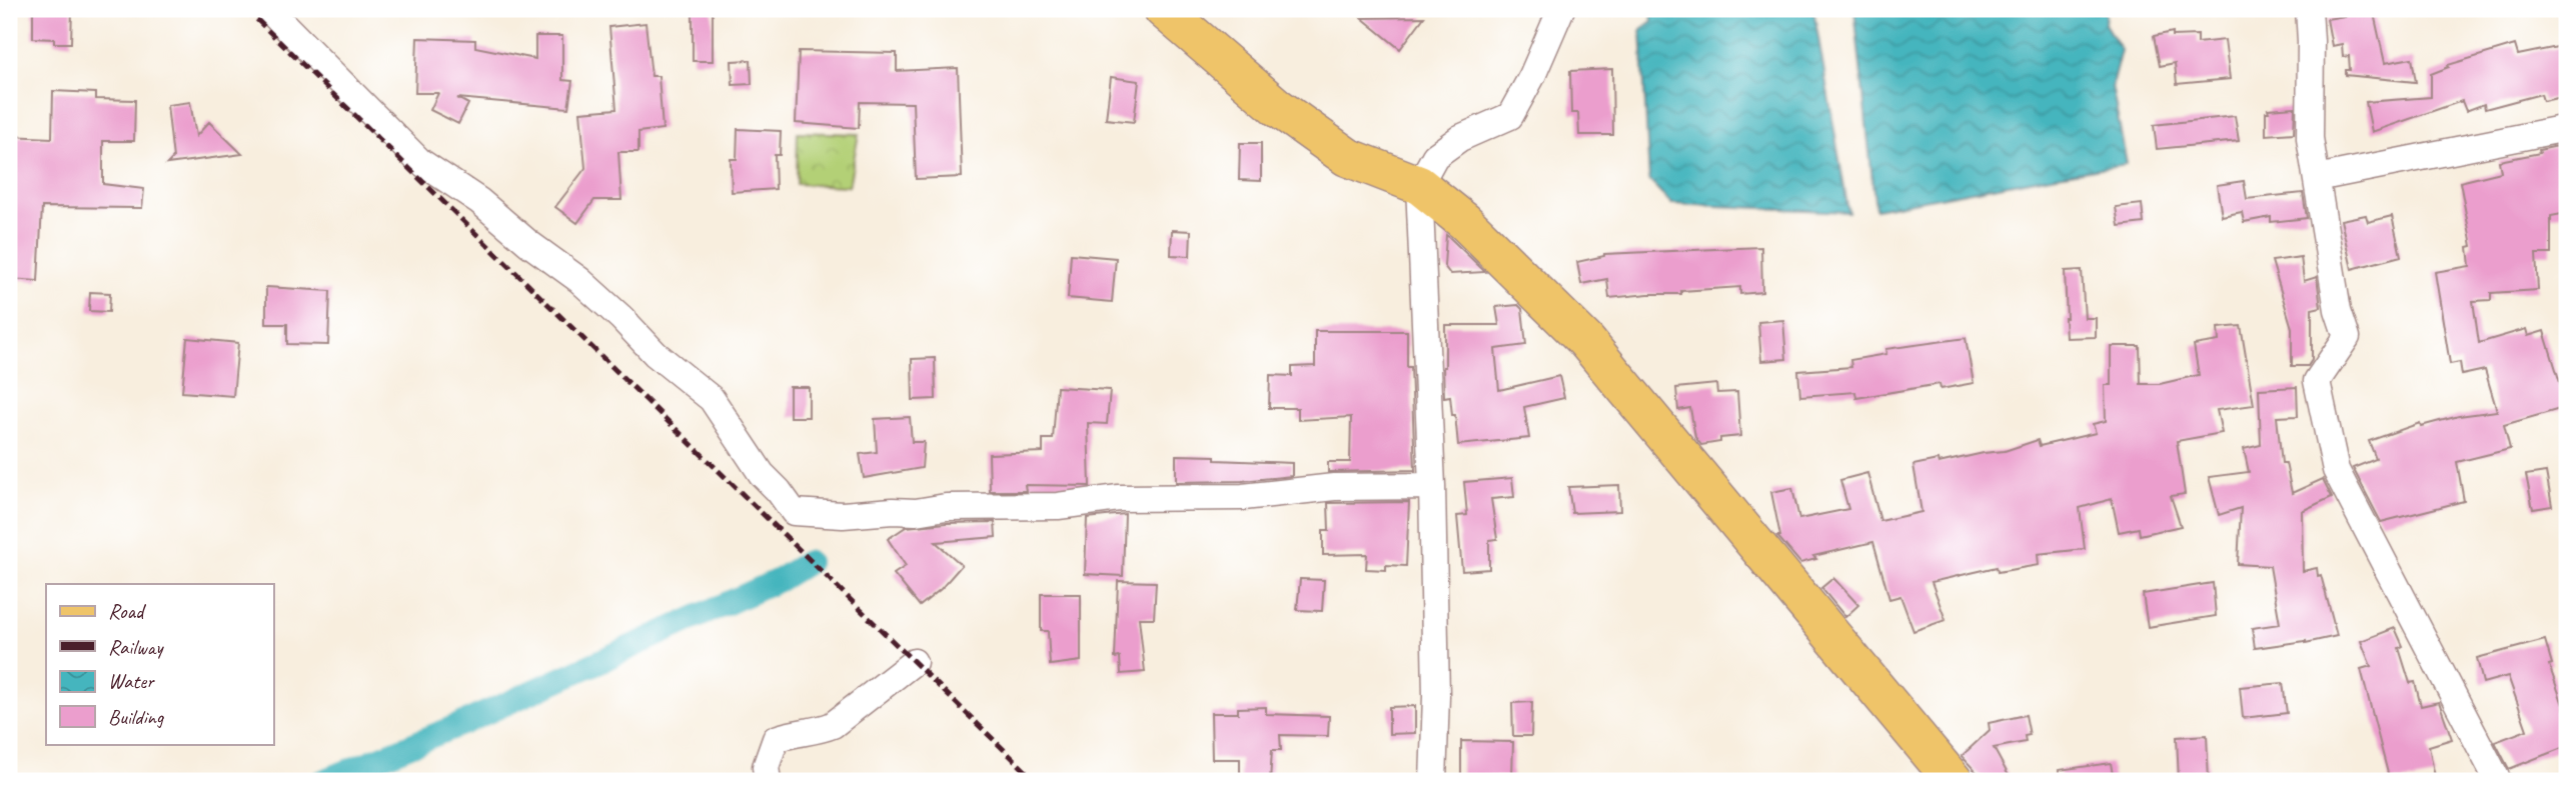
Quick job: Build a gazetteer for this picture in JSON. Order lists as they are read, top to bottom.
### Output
{
  "legend": [
    "Road",
    "Railway",
    "Water",
    "Building"
  ]
}
